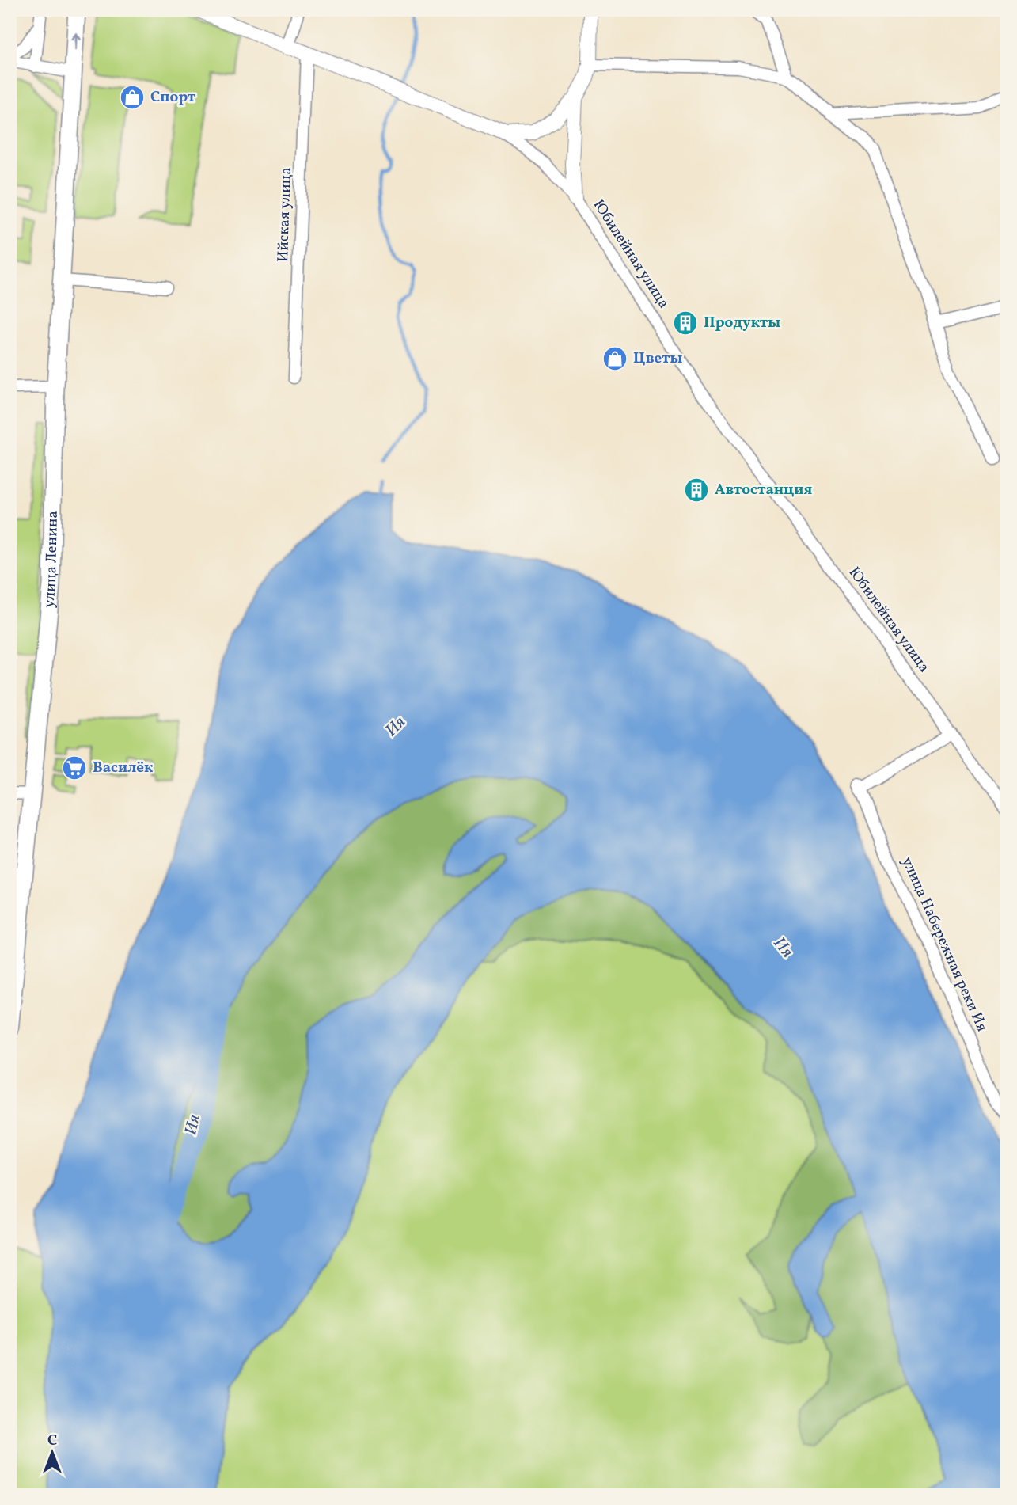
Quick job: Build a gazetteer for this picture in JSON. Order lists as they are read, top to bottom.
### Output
{
  "streets": {
    "main road": ["улица Ленина"],
    "street": ["Ийская улица", "Юбилейная улица", "улица Набережная реки Ия"]
  },
  "crossings": [
    ["Ийская улица", "Юбилейная улица"],
    ["Юбилейная улица", "улица Набережная реки Ия"]
  ],
  "water": ["Ия"],
  "places": {
    "shop": ["Спорт", "Цветы"],
    "building": ["Продукты", "Автостанция"],
    "supermarket": ["Василёк"]
  },
  "north": "top"
}
